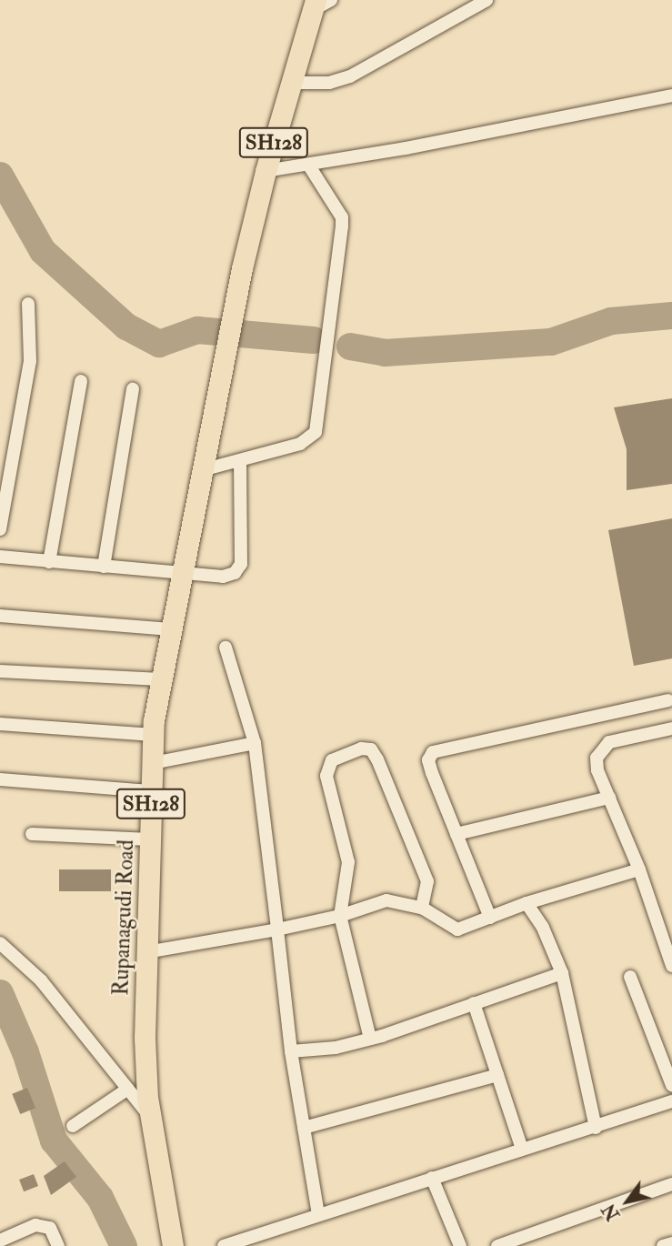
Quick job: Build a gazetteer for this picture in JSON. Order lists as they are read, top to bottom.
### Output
{
  "streets": {
    "main road": ["SH128", "Rupanagudi Road"]
  },
  "crossings": [
    ["SH128", "Rupanagudi Road"]
  ],
  "north": "bottom left"
}
